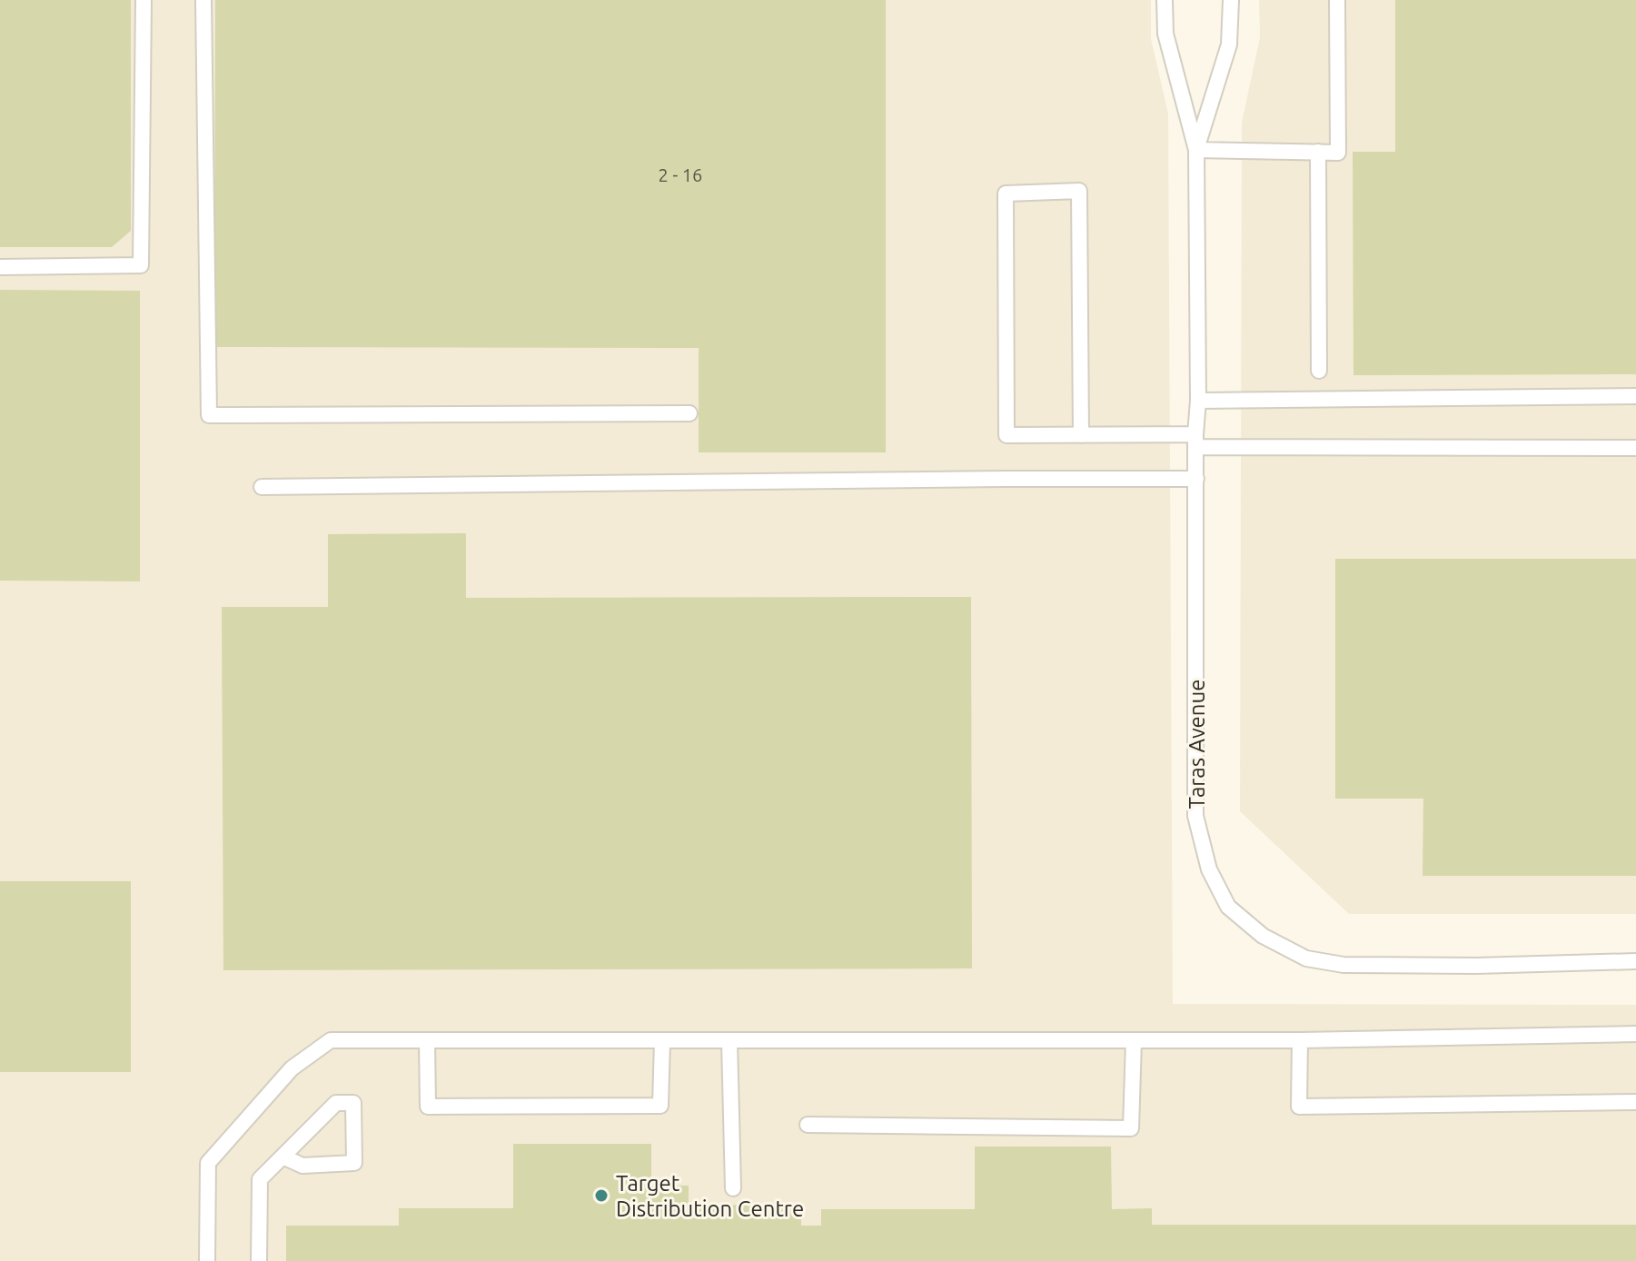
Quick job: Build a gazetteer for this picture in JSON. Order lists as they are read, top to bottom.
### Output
{
  "streets": {
    "lane": ["Taras Avenue"]
  },
  "places": ["Target Distribution Centre"],
  "house_numbers": ["2 - 16"]
}
